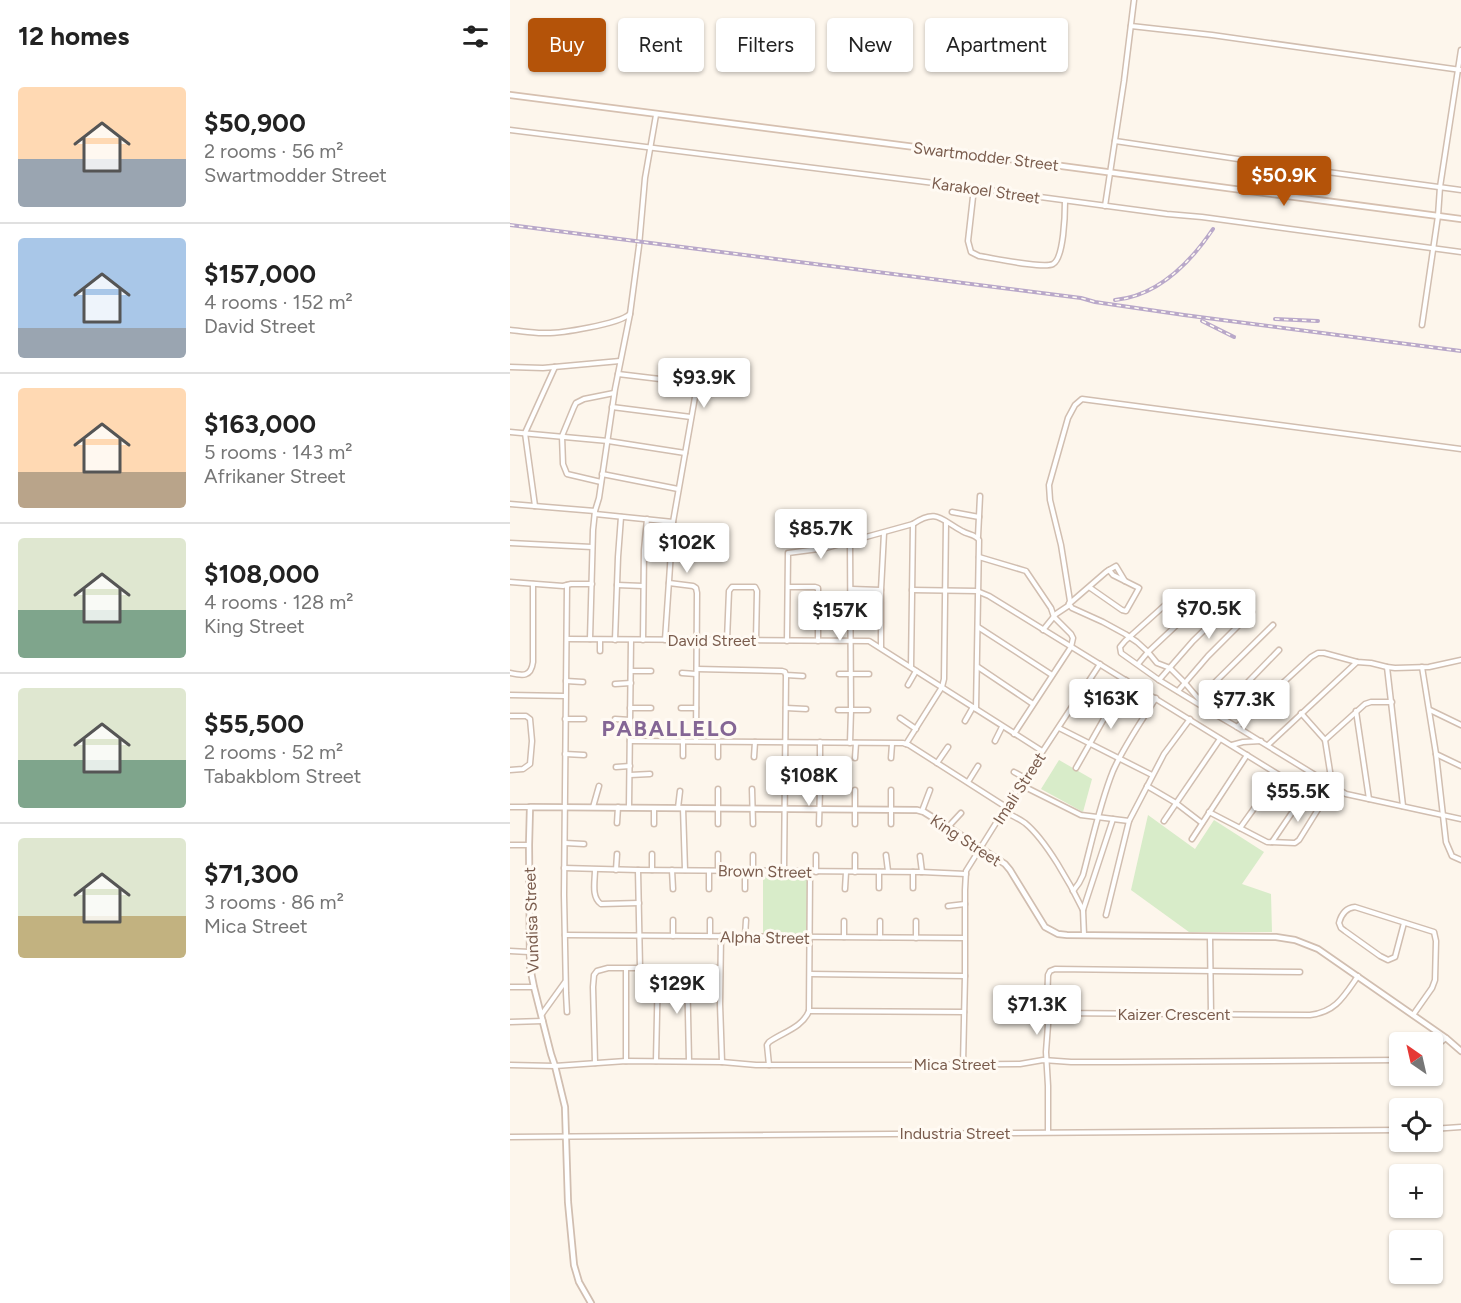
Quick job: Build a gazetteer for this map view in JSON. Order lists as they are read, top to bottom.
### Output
{
  "streets": {
    "street": [
      "Swartmodder Street",
      "Karakoel Street",
      "David Street",
      "Imali Street",
      "King Street",
      "Brown Street",
      "Vundisa Street",
      "Alpha Street",
      "Kaizer Crescent",
      "Mica Street",
      "Industria Street"
    ]
  },
  "crossings": [
    ["David Street", "Imali Street"],
    ["Imali Street", "King Street"],
    ["Imali Street", "Brown Street"],
    ["Imali Street", "Alpha Street"],
    ["Imali Street", "Mica Street"],
    ["King Street", "Vundisa Street"],
    ["King Street", "Kaizer Crescent"],
    ["Vundisa Street", "Mica Street"],
    ["Vundisa Street", "Industria Street"]
  ],
  "districts": ["PABALLELO"],
  "north": "top left",
  "page": {
    "heading": "12 homes",
    "chip": [
      "Buy",
      "Rent",
      "Filters",
      "New",
      "Apartment"
    ],
    "list": [
      {
        "name": "$50,900",
        "note": "2 rooms · 56 m² · Swartmodder Street"
      },
      {
        "name": "$157,000",
        "note": "4 rooms · 152 m² · David Street"
      },
      {
        "name": "$163,000",
        "note": "5 rooms · 143 m² · Afrikaner Street"
      },
      {
        "name": "$108,000",
        "note": "4 rooms · 128 m² · King Street"
      },
      {
        "name": "$55,500",
        "note": "2 rooms · 52 m² · Tabakblom Street"
      },
      {
        "name": "$71,300",
        "note": "3 rooms · 86 m² · Mica Street"
      }
    ],
    "price": [
      "$50.9K",
      "$93.9K",
      "$85.7K",
      "$102K",
      "$70.5K",
      "$157K",
      "$163K",
      "$77.3K",
      "$108K",
      "$55.5K",
      "$129K",
      "$71.3K"
    ],
    "map_buttons": ["+", "−"]
  }
}
